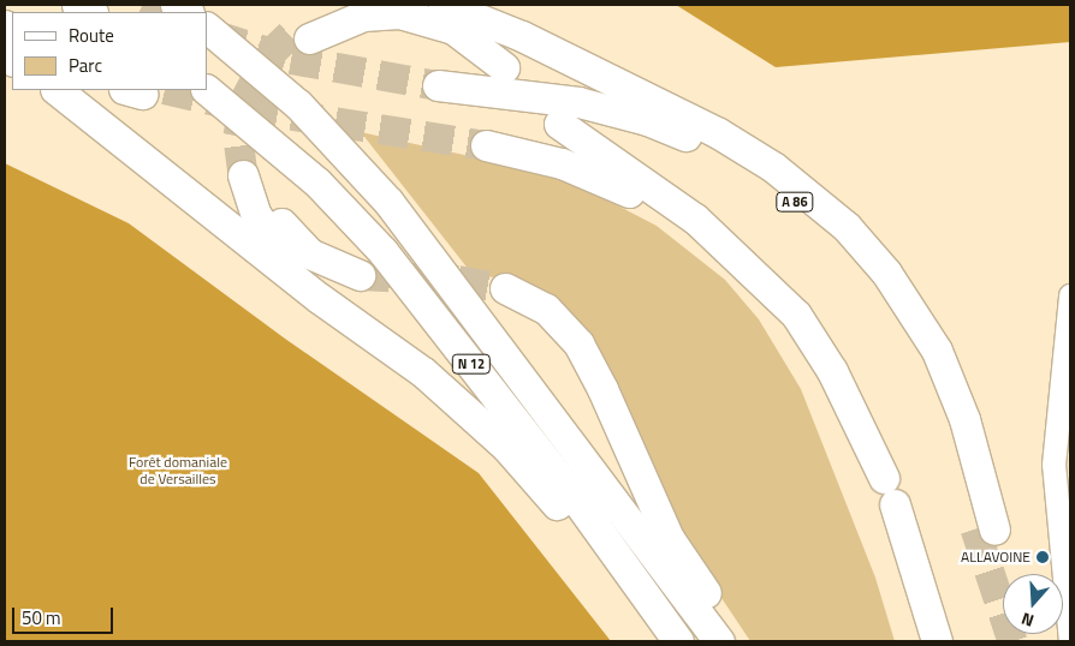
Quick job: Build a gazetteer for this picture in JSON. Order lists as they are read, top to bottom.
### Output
{
  "streets": {
    "highway": ["A 86", "N 12"]
  },
  "parks": ["Forêt domaniale de Versailles"],
  "places": ["ALLAVOINE"],
  "legend": ["Route", "Parc"],
  "scale_bar": "50 m",
  "north": "bottom"
}
